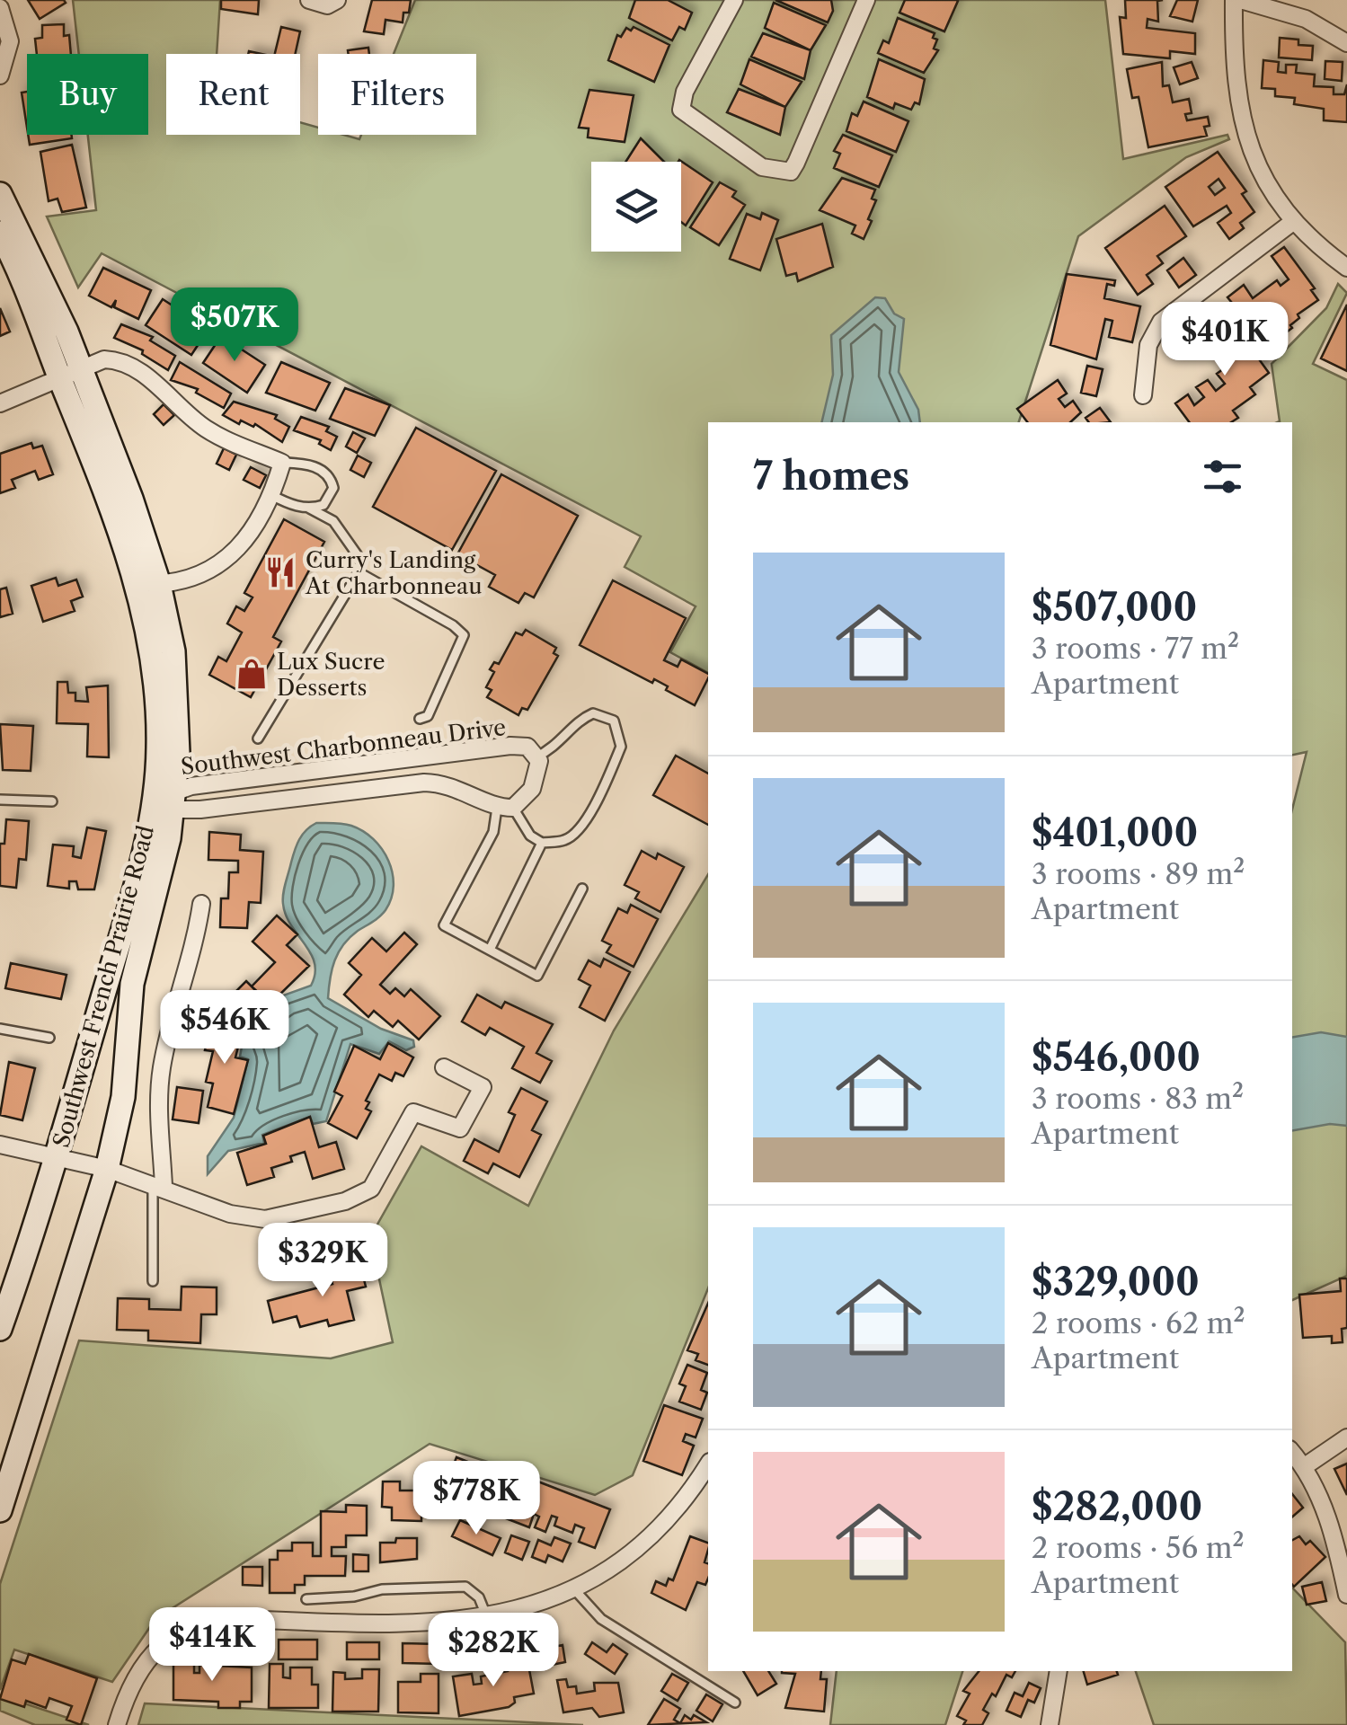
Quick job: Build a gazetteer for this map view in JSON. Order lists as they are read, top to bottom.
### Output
{
  "streets": {
    "street": ["Southwest Charbonneau Drive", "Southwest French Prairie Road"]
  },
  "crossings": [
    ["Southwest Charbonneau Drive", "Southwest French Prairie Road"]
  ],
  "places": {
    "restaurant": ["Curry's Landing At Charbonneau"],
    "shop": ["Lux Sucre Desserts"]
  },
  "page": {
    "chip": ["Buy", "Rent", "Filters"],
    "price": [
      "$507K",
      "$401K",
      "$546K",
      "$329K",
      "$778K",
      "$414K",
      "$282K"
    ],
    "heading": "7 homes",
    "list": [
      {
        "name": "$507,000",
        "note": "3 rooms · 77 m² · Apartment"
      },
      {
        "name": "$401,000",
        "note": "3 rooms · 89 m² · Apartment"
      },
      {
        "name": "$546,000",
        "note": "3 rooms · 83 m² · Apartment"
      },
      {
        "name": "$329,000",
        "note": "2 rooms · 62 m² · Apartment"
      },
      {
        "name": "$282,000",
        "note": "2 rooms · 56 m² · Apartment"
      }
    ]
  }
}
